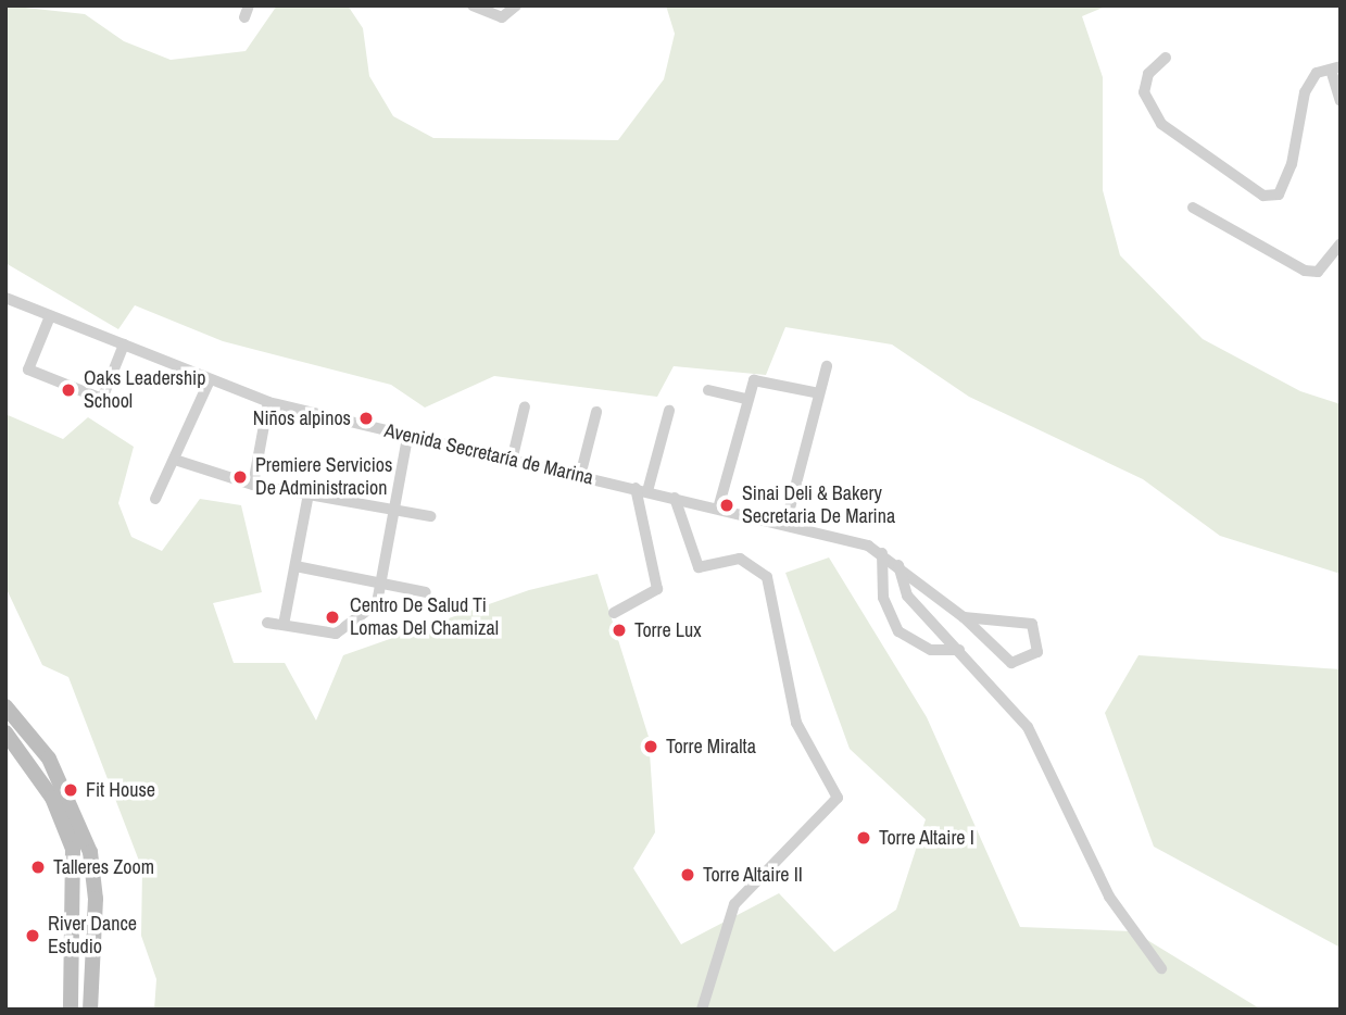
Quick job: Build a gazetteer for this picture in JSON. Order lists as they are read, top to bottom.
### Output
{
  "streets": {
    "street": ["Avenida Secretaría de Marina"]
  },
  "places": [
    "Oaks Leadership School",
    "Niños alpinos",
    "Premiere Servicios De Administracion",
    "Sinai Deli & Bakery Secretaria De Marina",
    "Centro De Salud Ti Lomas Del Chamizal",
    "Torre Lux",
    "Torre Miralta",
    "Fit House",
    "Torre Altaire I",
    "Talleres Zoom",
    "Torre Altaire II",
    "River Dance Estudio"
  ]
}
